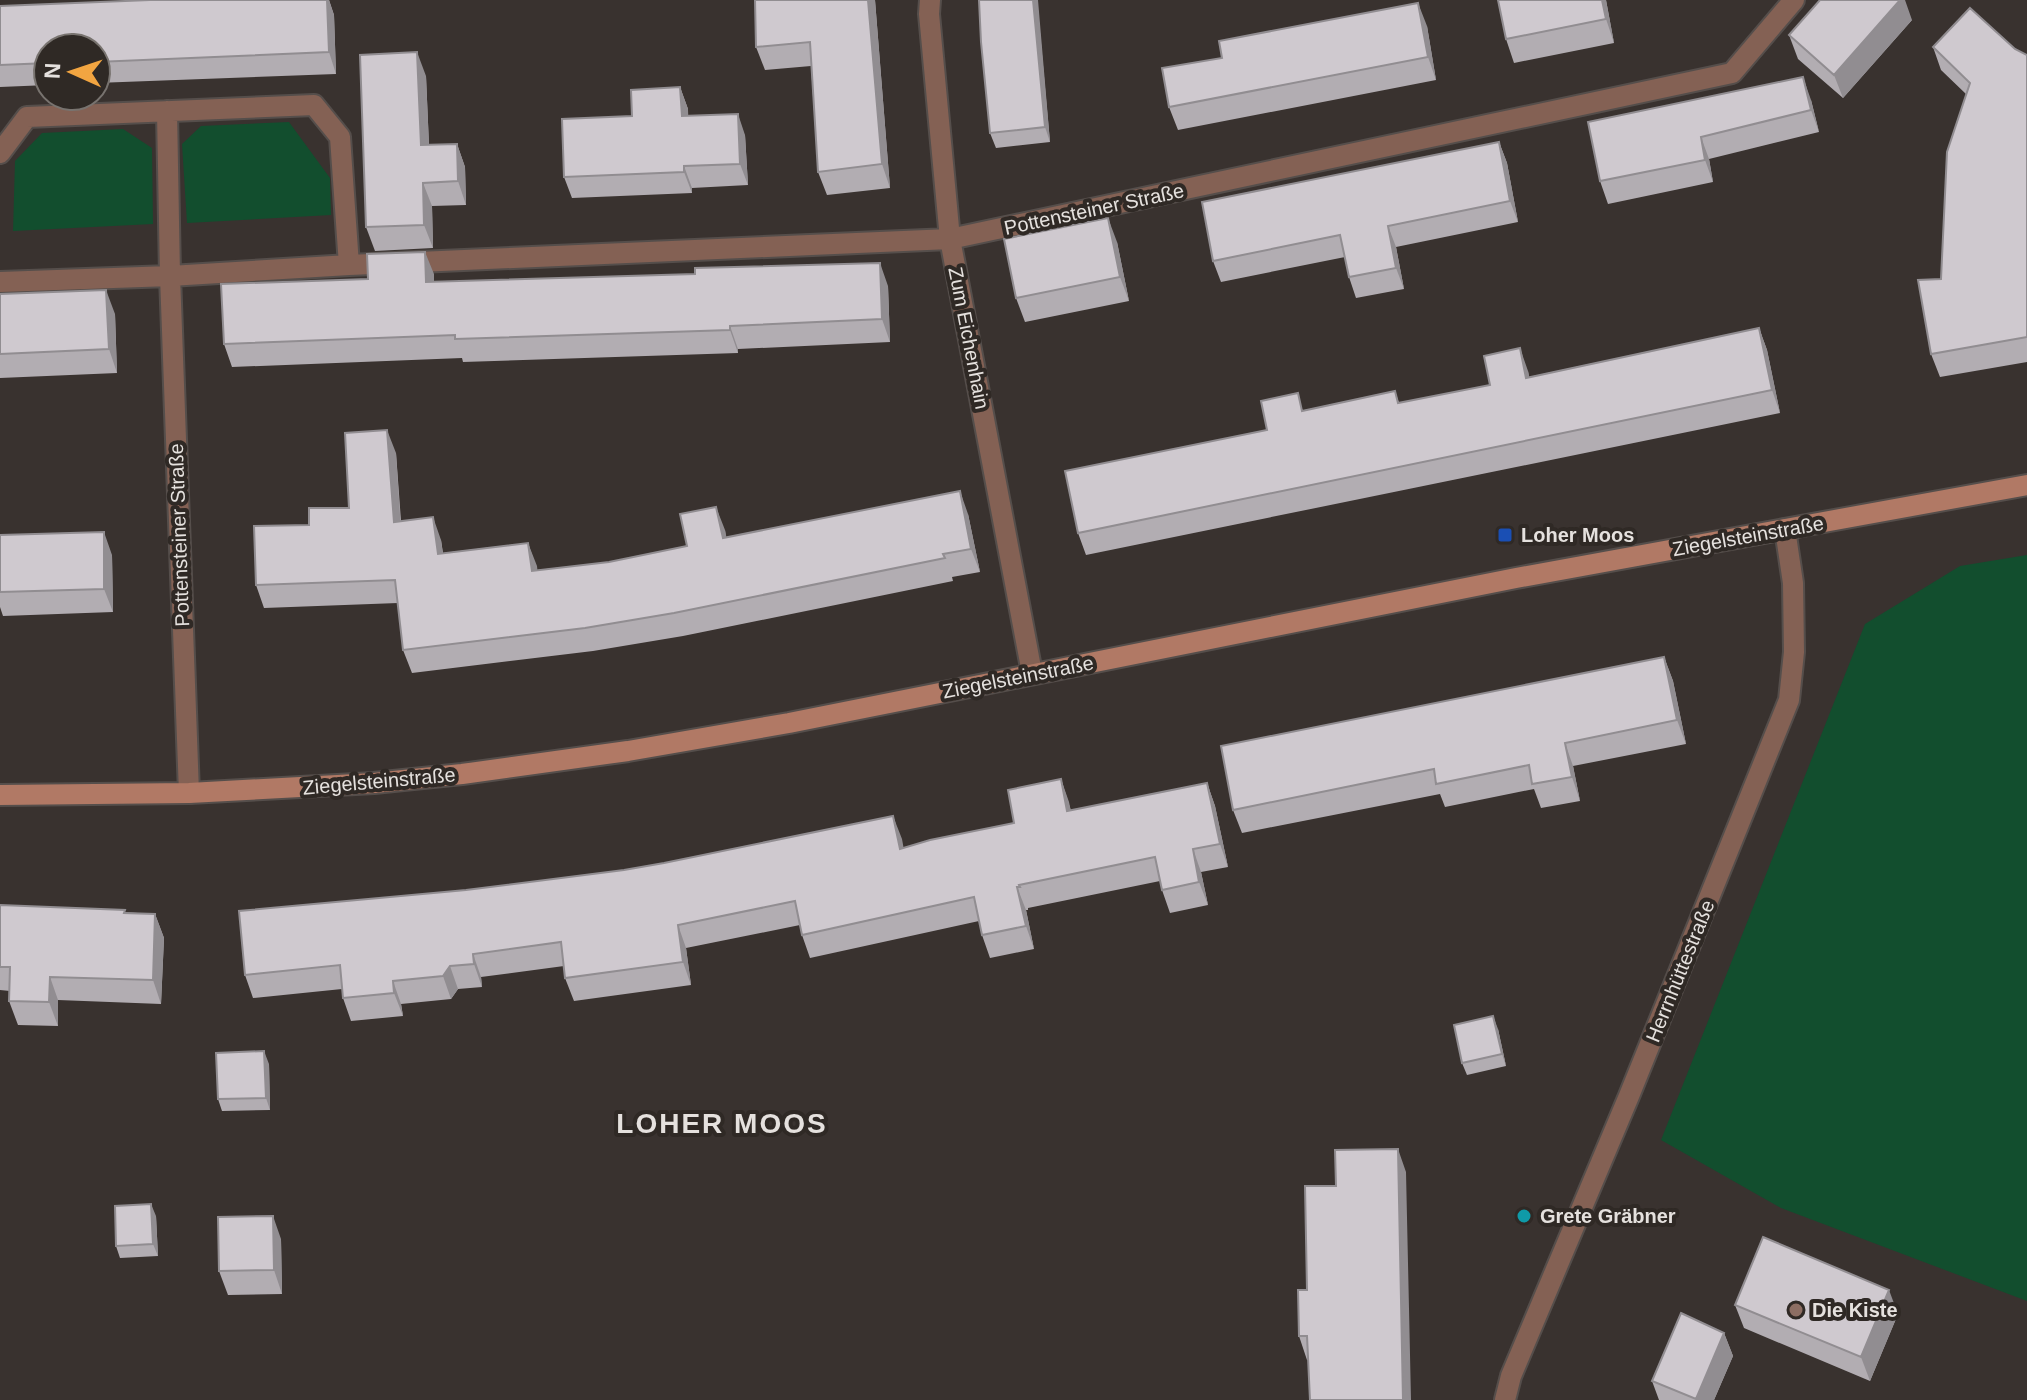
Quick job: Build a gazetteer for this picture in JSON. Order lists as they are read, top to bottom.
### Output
{
  "streets": {
    "main road": ["Ziegelsteinstraße"],
    "street": ["Pottensteiner Straße", "Zum Eichenhain", "Herrnhüttestraße"]
  },
  "crossings": [
    ["Pottensteiner Straße", "Zum Eichenhain"],
    ["Pottensteiner Straße", "Ziegelsteinstraße"],
    ["Zum Eichenhain", "Ziegelsteinstraße"],
    ["Ziegelsteinstraße", "Herrnhüttestraße"]
  ],
  "districts": ["LOHER MOOS"],
  "places": {
    "transit": ["Loher Moos"],
    "other": ["Grete Gräbner", "Die Kiste"]
  },
  "north": "left"
}
